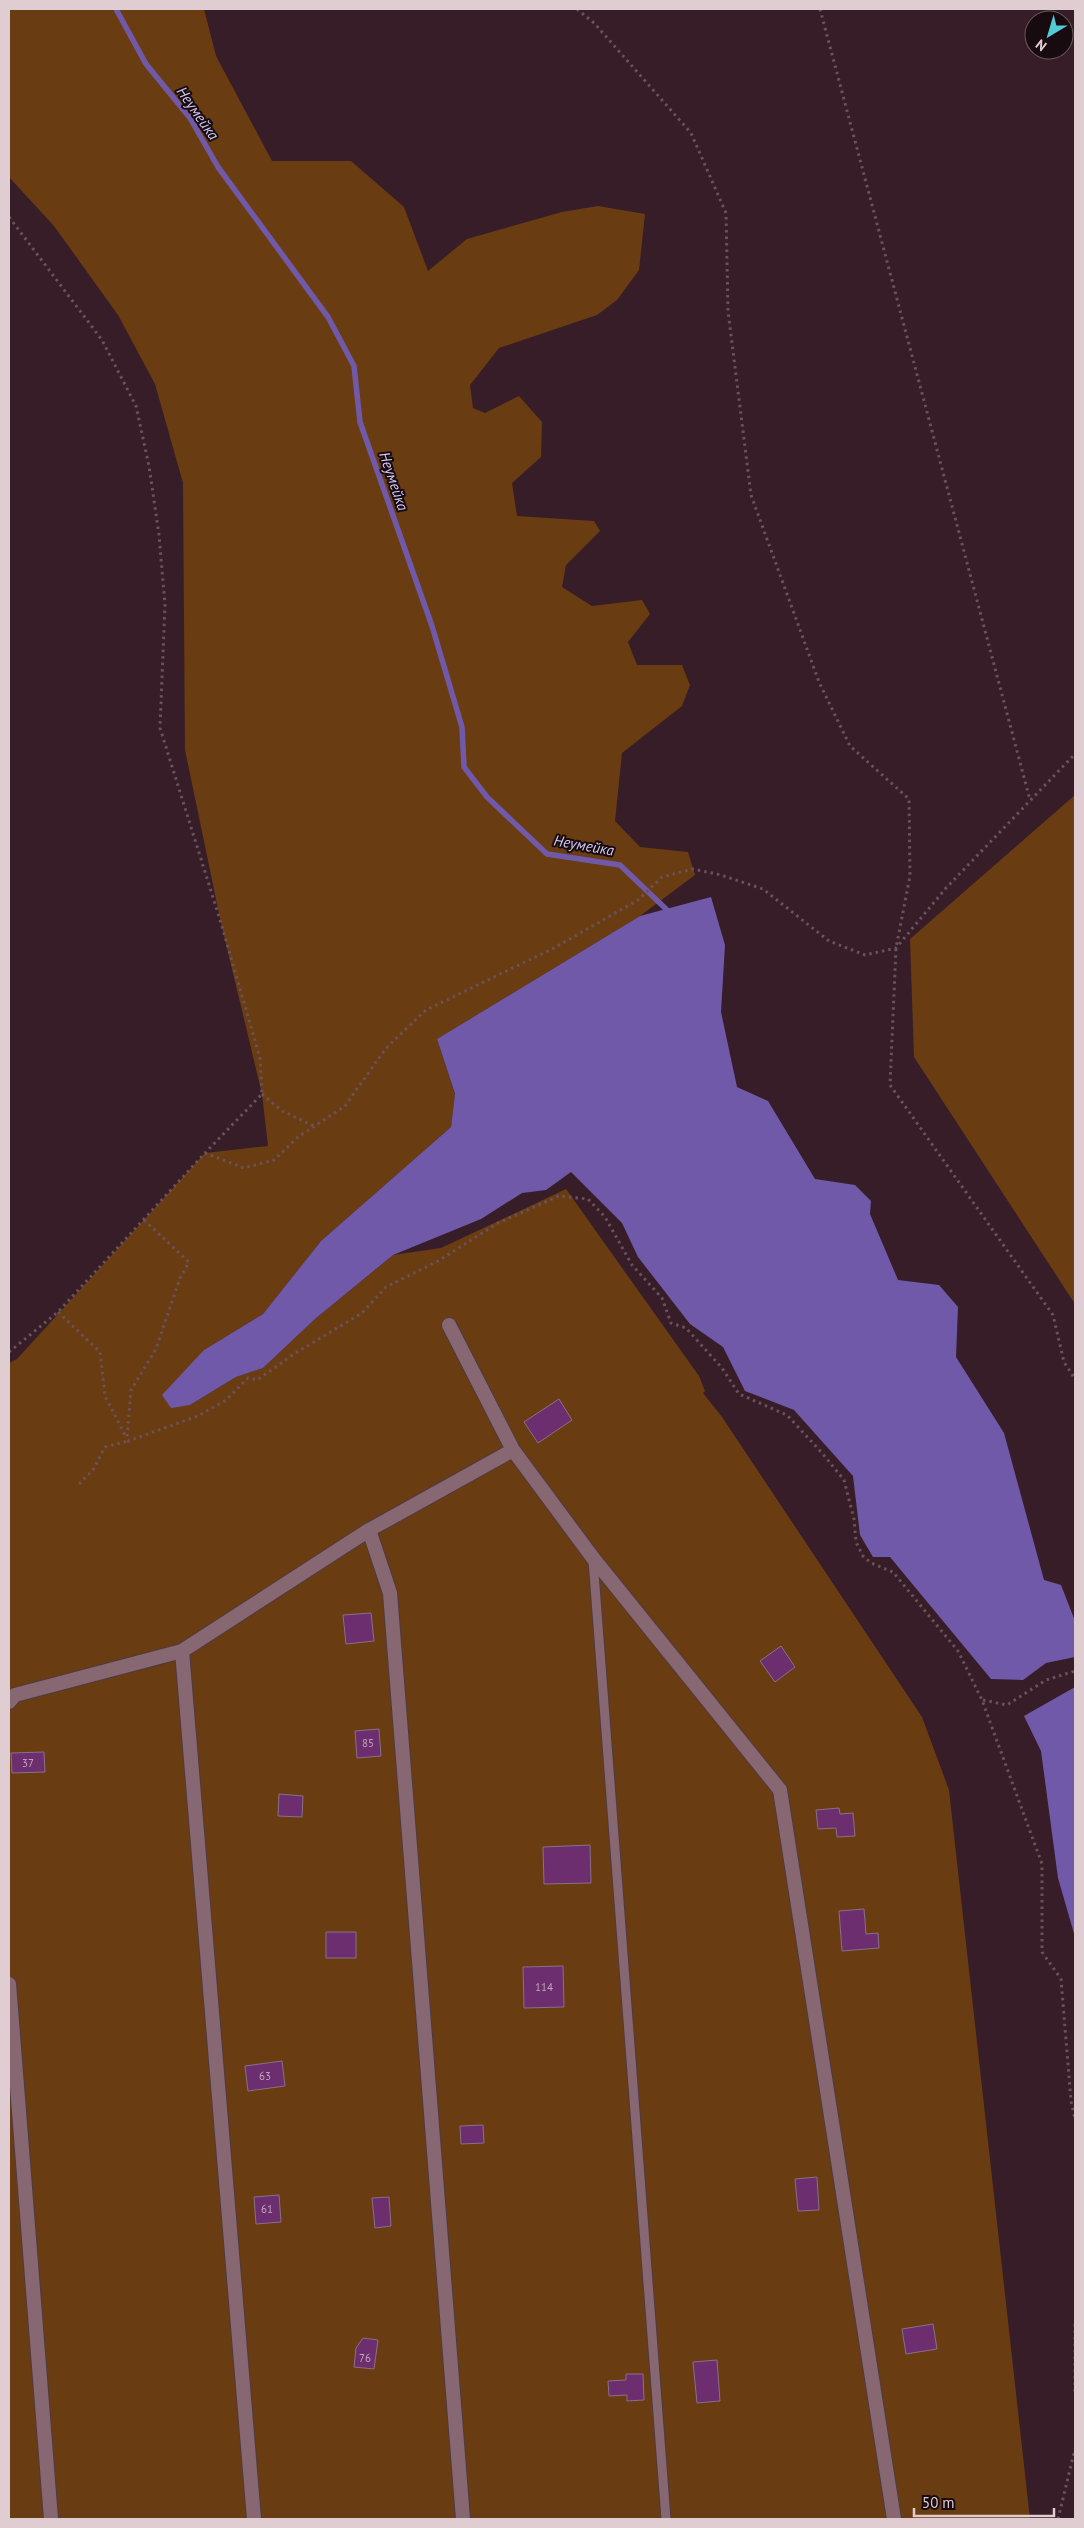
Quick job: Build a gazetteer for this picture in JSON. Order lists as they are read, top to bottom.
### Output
{
  "water": ["Неумейка"],
  "house_numbers": [
    "85",
    "37",
    "114",
    "63",
    "61",
    "76"
  ],
  "scale_bar": "50 m",
  "north": "bottom left"
}
